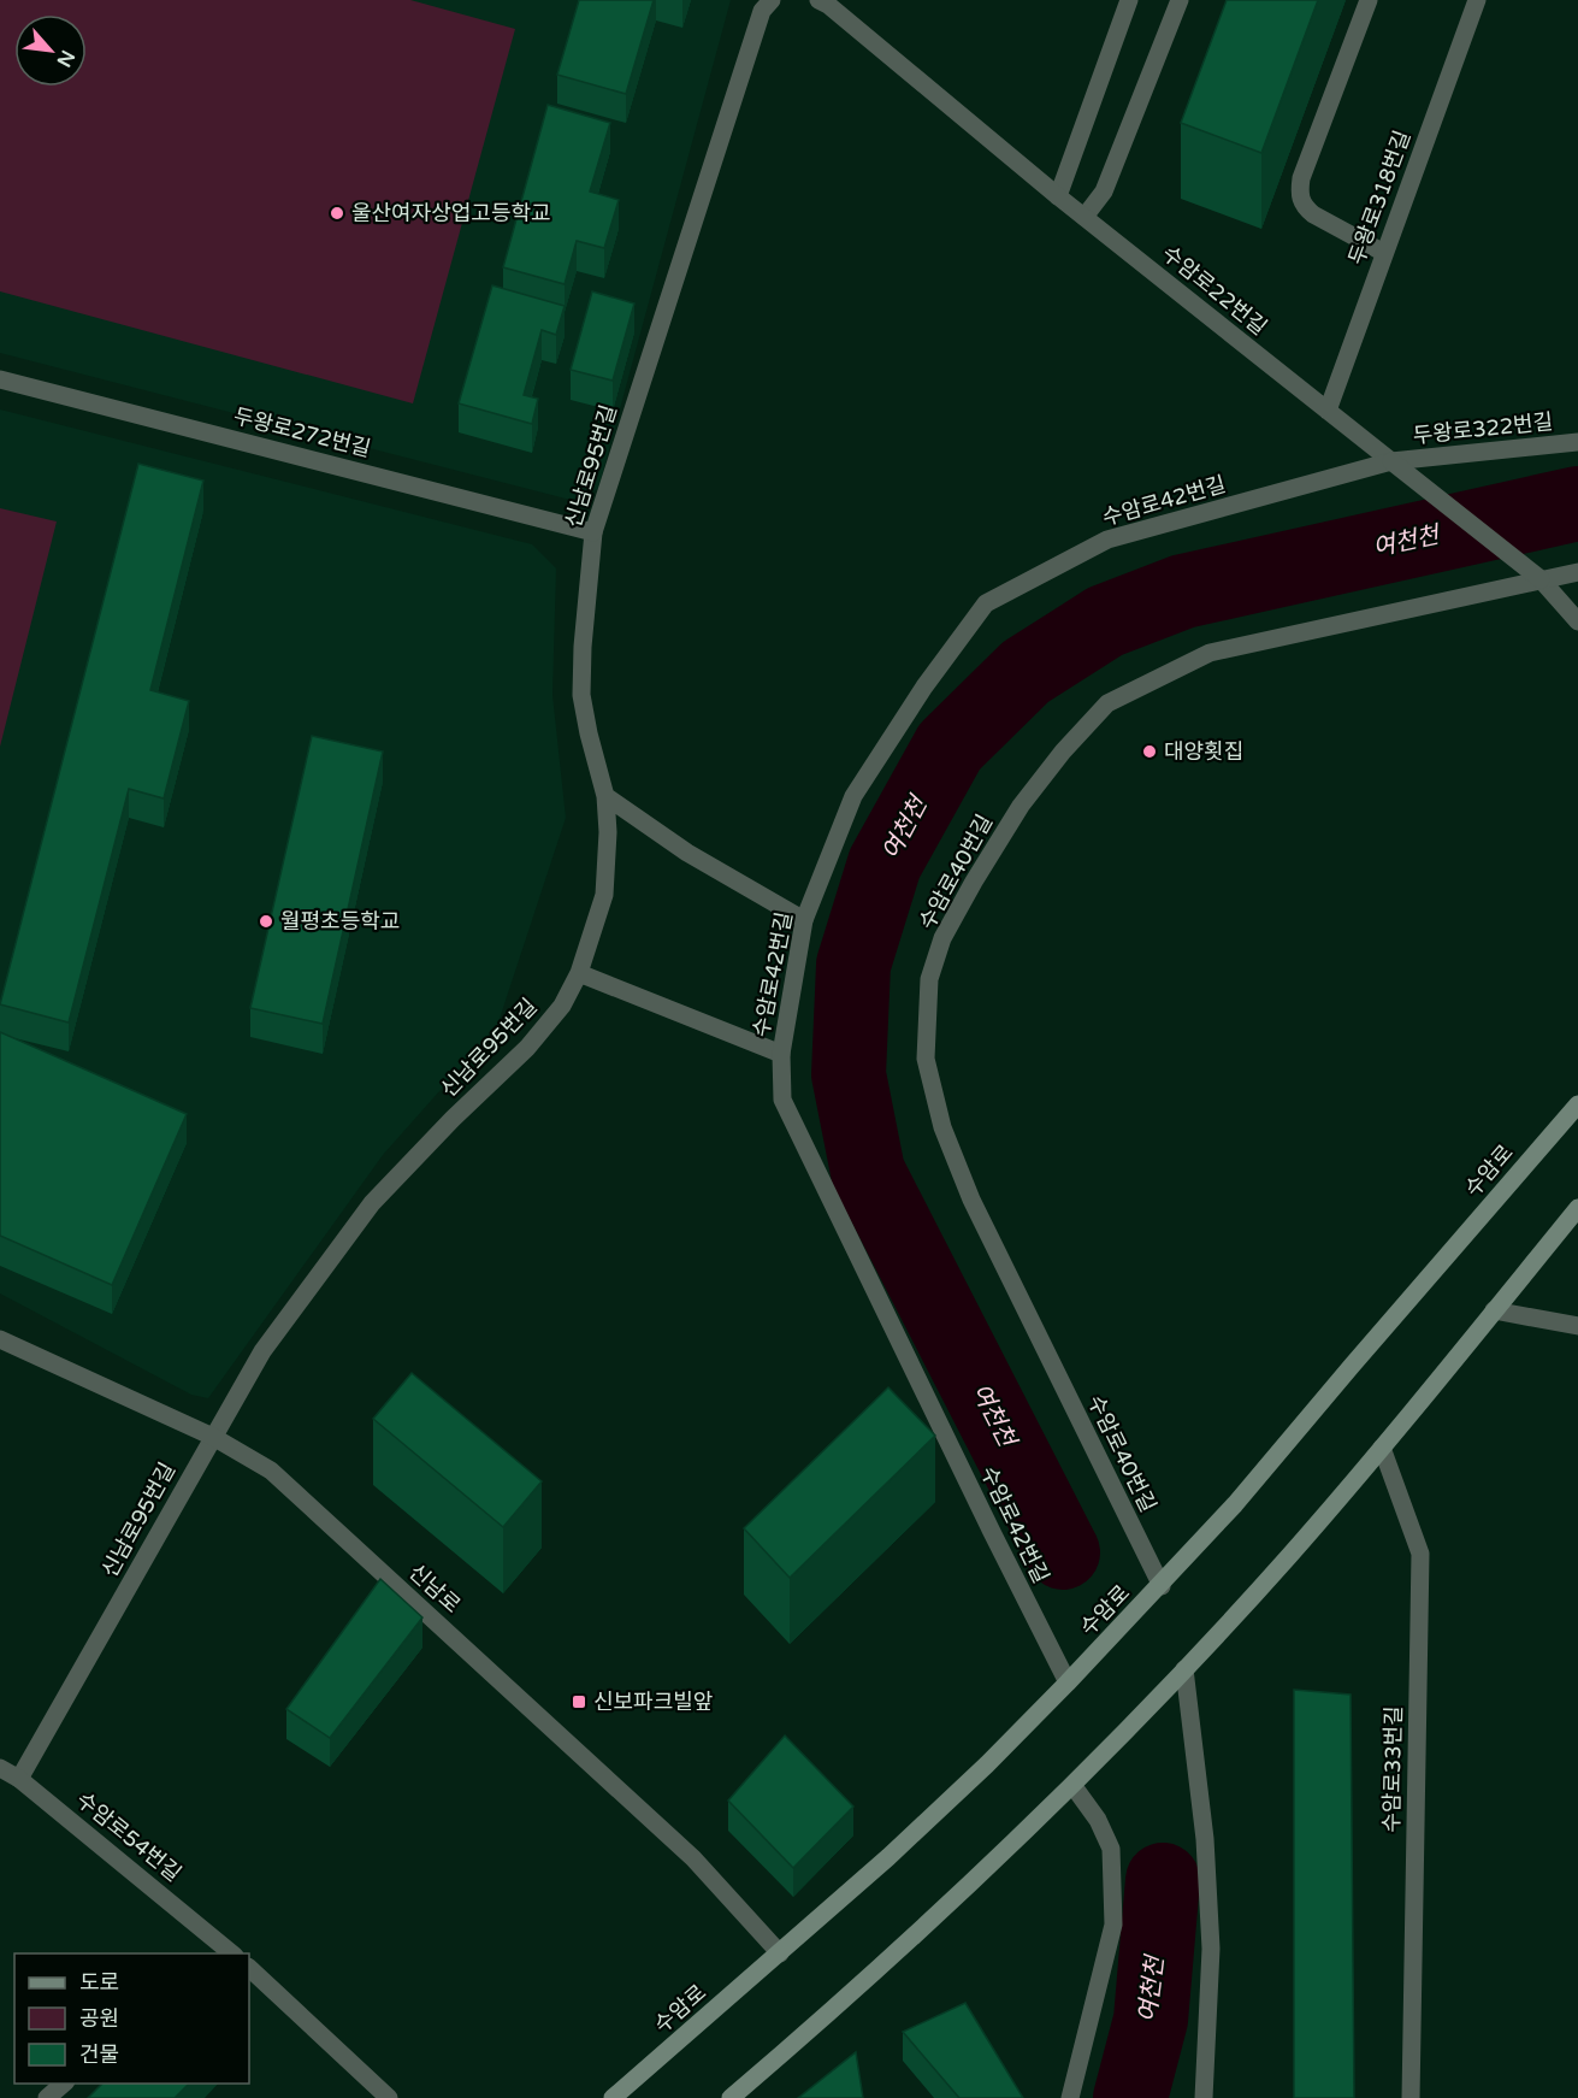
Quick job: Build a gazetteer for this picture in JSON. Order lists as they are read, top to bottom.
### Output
{
  "streets": {
    "main road": ["수암로"],
    "street": [
      "두왕로318번길",
      "수암로22번길",
      "두왕로322번길",
      "두왕로272번길",
      "신남로95번길",
      "수암로42번길",
      "수암로40번길",
      "신남로",
      "수암로33번길",
      "수암로54번길"
    ]
  },
  "crossings": [
    ["두왕로318번길", "수암로22번길"],
    ["수암로22번길", "두왕로322번길"],
    ["수암로22번길", "수암로42번길"],
    ["수암로22번길", "수암로40번길"],
    ["두왕로322번길", "수암로42번길"],
    ["두왕로272번길", "신남로95번길"],
    ["신남로95번길", "신남로"],
    ["신남로95번길", "수암로54번길"],
    ["수암로42번길", "수암로"],
    ["수암로40번길", "수암로"],
    ["수암로", "신남로"]
  ],
  "water": ["여천천"],
  "places": {
    "other": ["울산여자상업고등학교", "대양횟집", "월평초등학교"],
    "transit": ["신보파크빌앞"]
  },
  "legend": ["도로", "공원", "건물"],
  "north": "bottom right"
}
